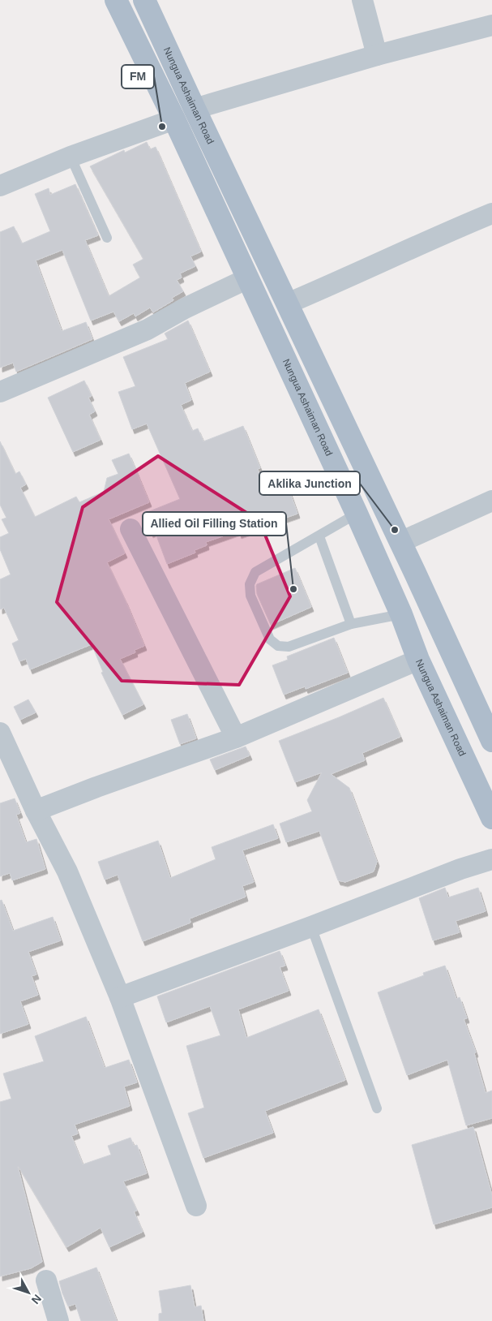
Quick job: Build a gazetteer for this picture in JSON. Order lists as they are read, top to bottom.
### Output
{
  "streets": {
    "main road": ["Nungua Ashaiman Road"]
  },
  "places": ["FM", "Aklika Junction", "Allied Oil Filling Station"],
  "north": "bottom right"
}
